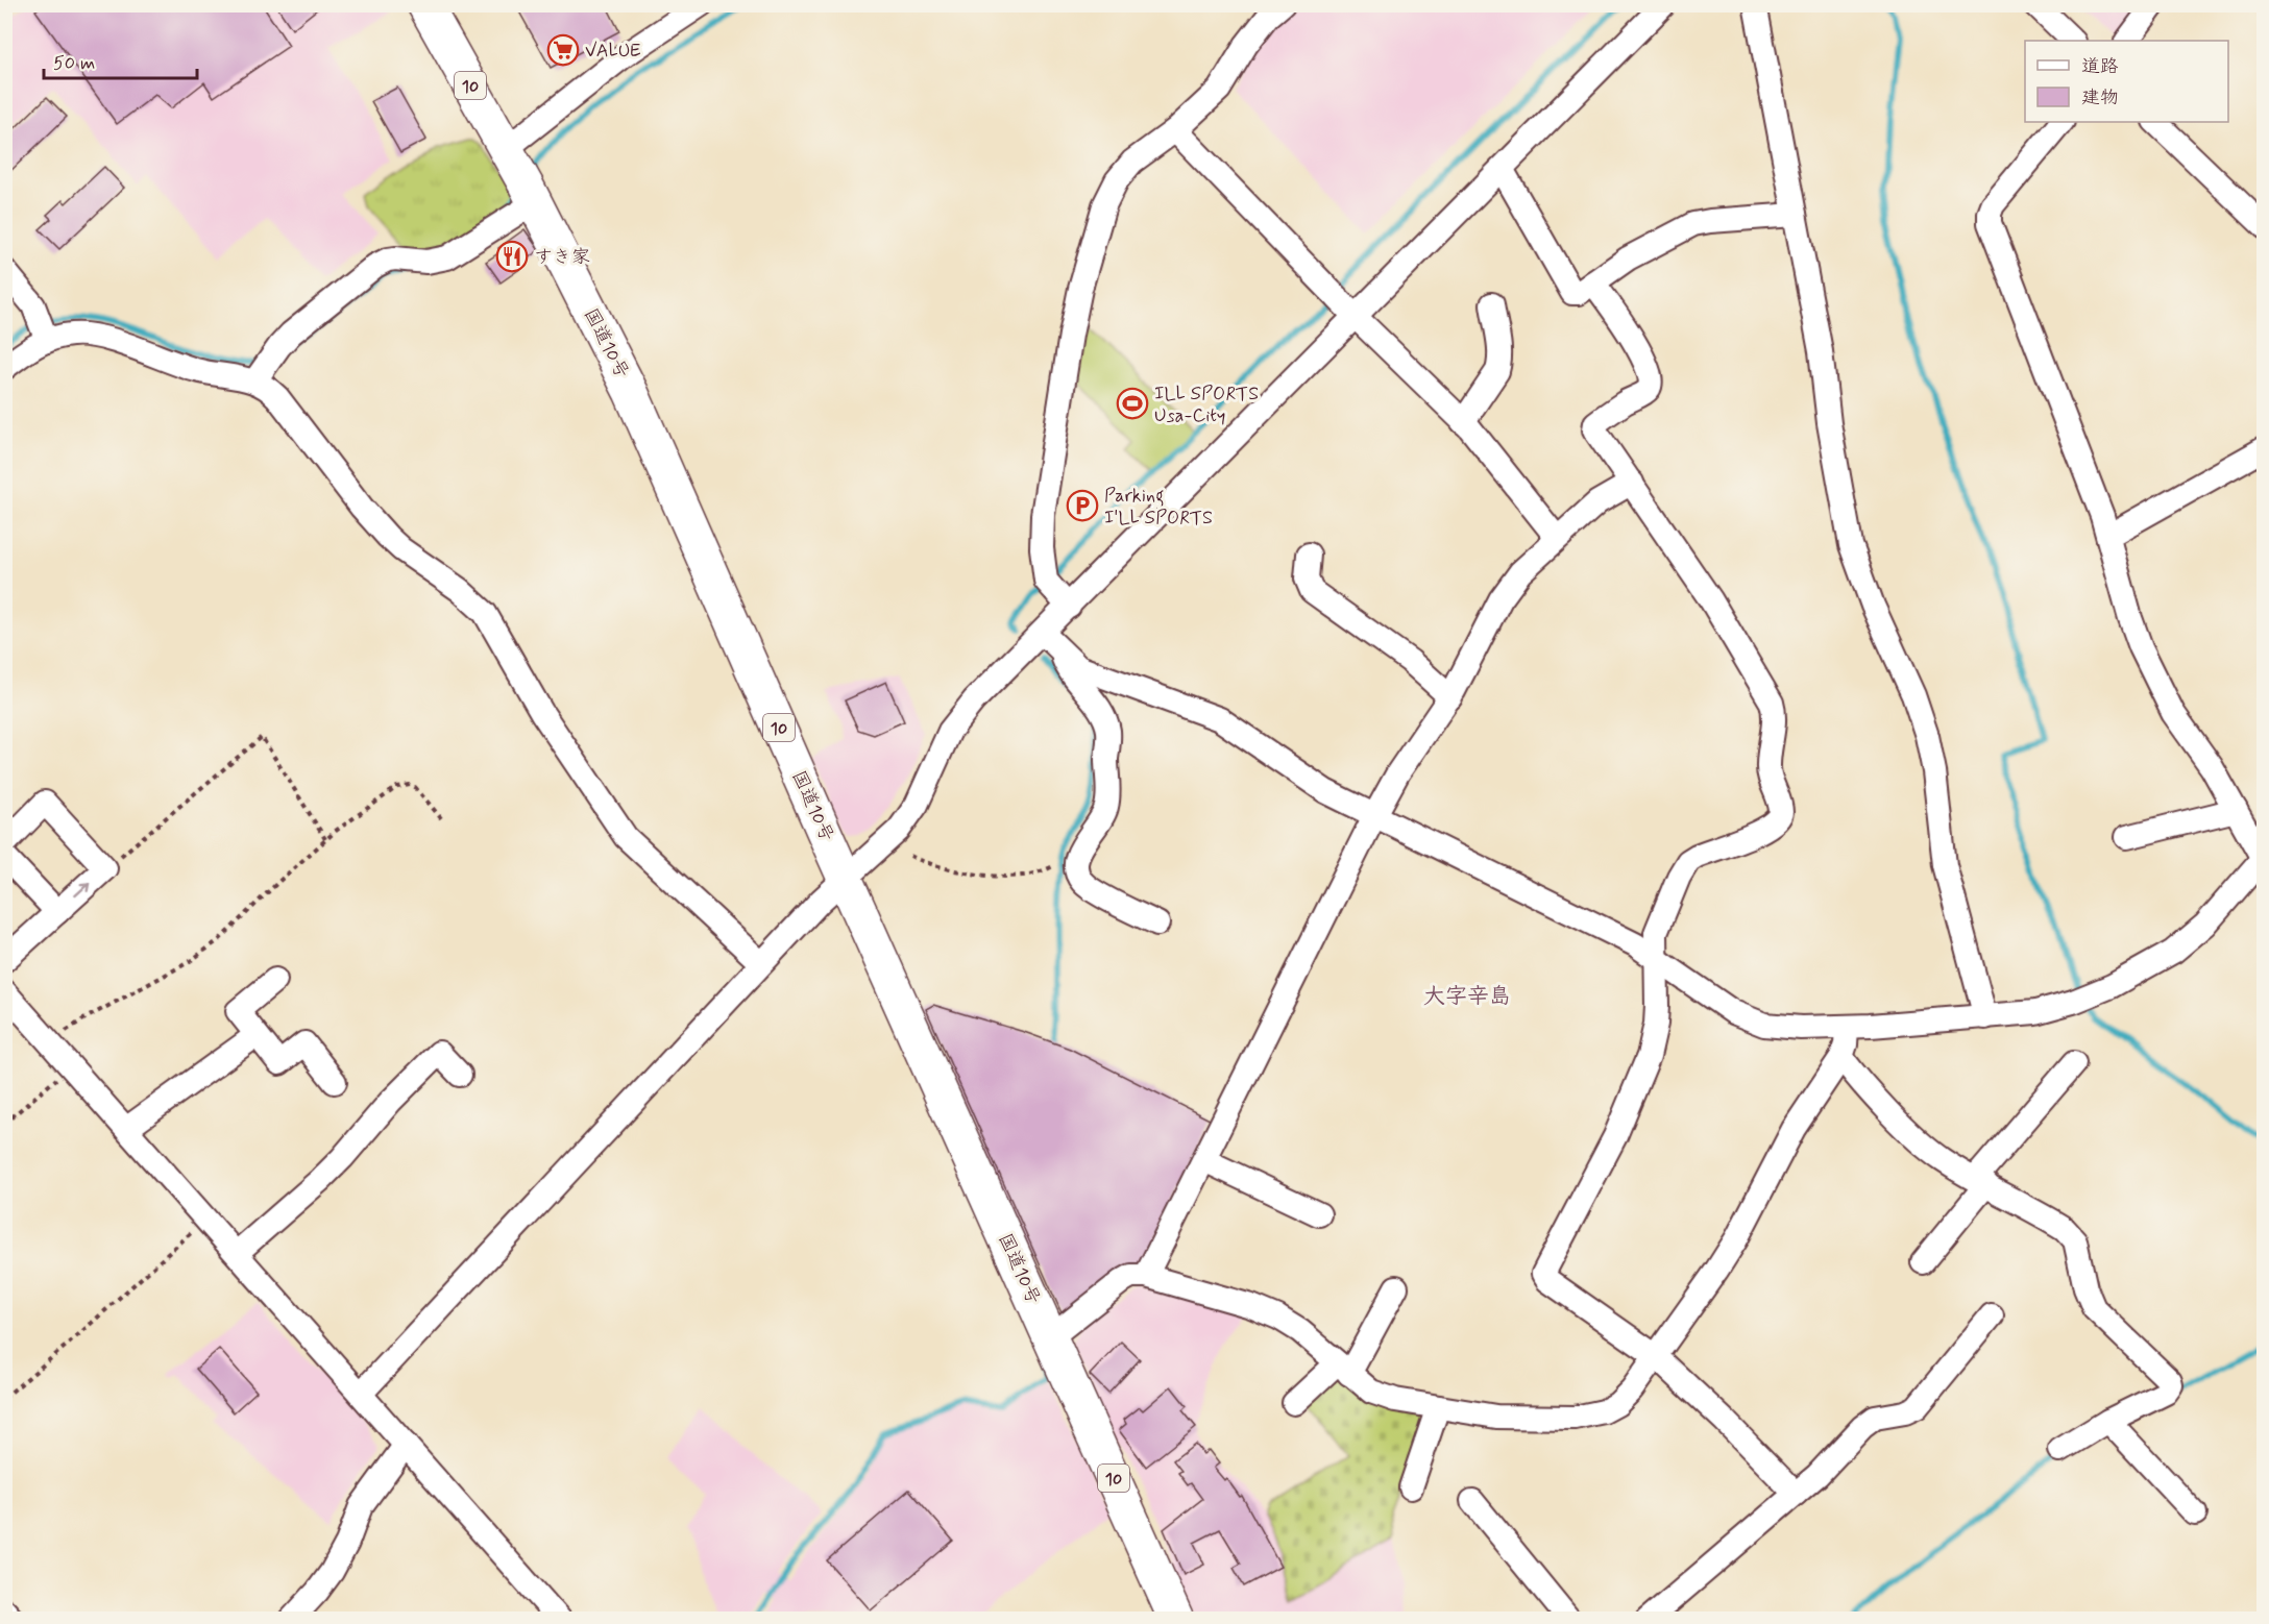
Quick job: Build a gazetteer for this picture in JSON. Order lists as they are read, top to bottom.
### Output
{
  "streets": {
    "highway": ["10", "国道10号"]
  },
  "districts": ["大字辛島"],
  "places": {
    "supermarket": ["VALUE"],
    "restaurant": ["すき家"],
    "sports": ["ILL SPORTS Usa-City"],
    "parking": ["Parking I'LL SPORTS"]
  },
  "legend": ["道路", "建物"],
  "scale_bar": "50 m"
}
